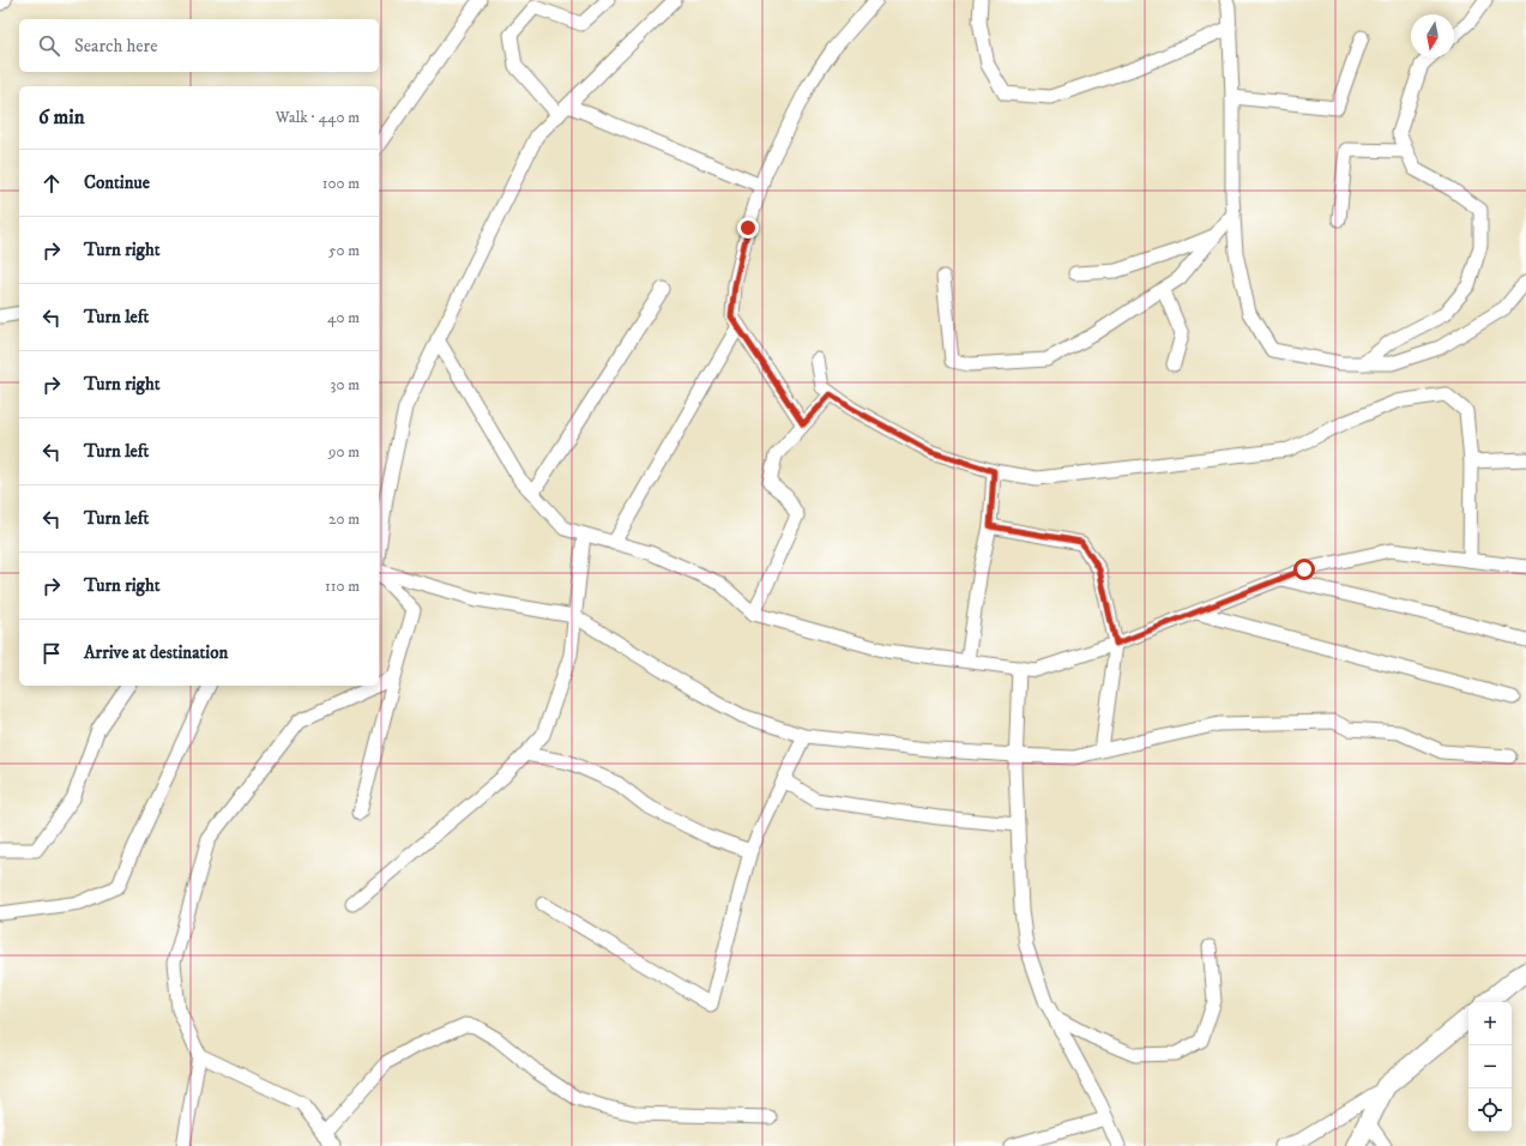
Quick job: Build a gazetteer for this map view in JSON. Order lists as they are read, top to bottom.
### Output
{
  "north": "bottom",
  "page": {
    "search": "Search here",
    "heading": ["6 min", "Walk · 440 m"],
    "list": [
      ["Continue", "100 m"],
      ["Turn right", "50 m"],
      ["Turn left", "40 m"],
      ["Turn right", "30 m"],
      ["Turn left", "90 m"],
      ["Turn left", "20 m"],
      ["Turn right", "110 m"],
      "Arrive at destination"
    ],
    "map_buttons": ["+", "−"]
  }
}
